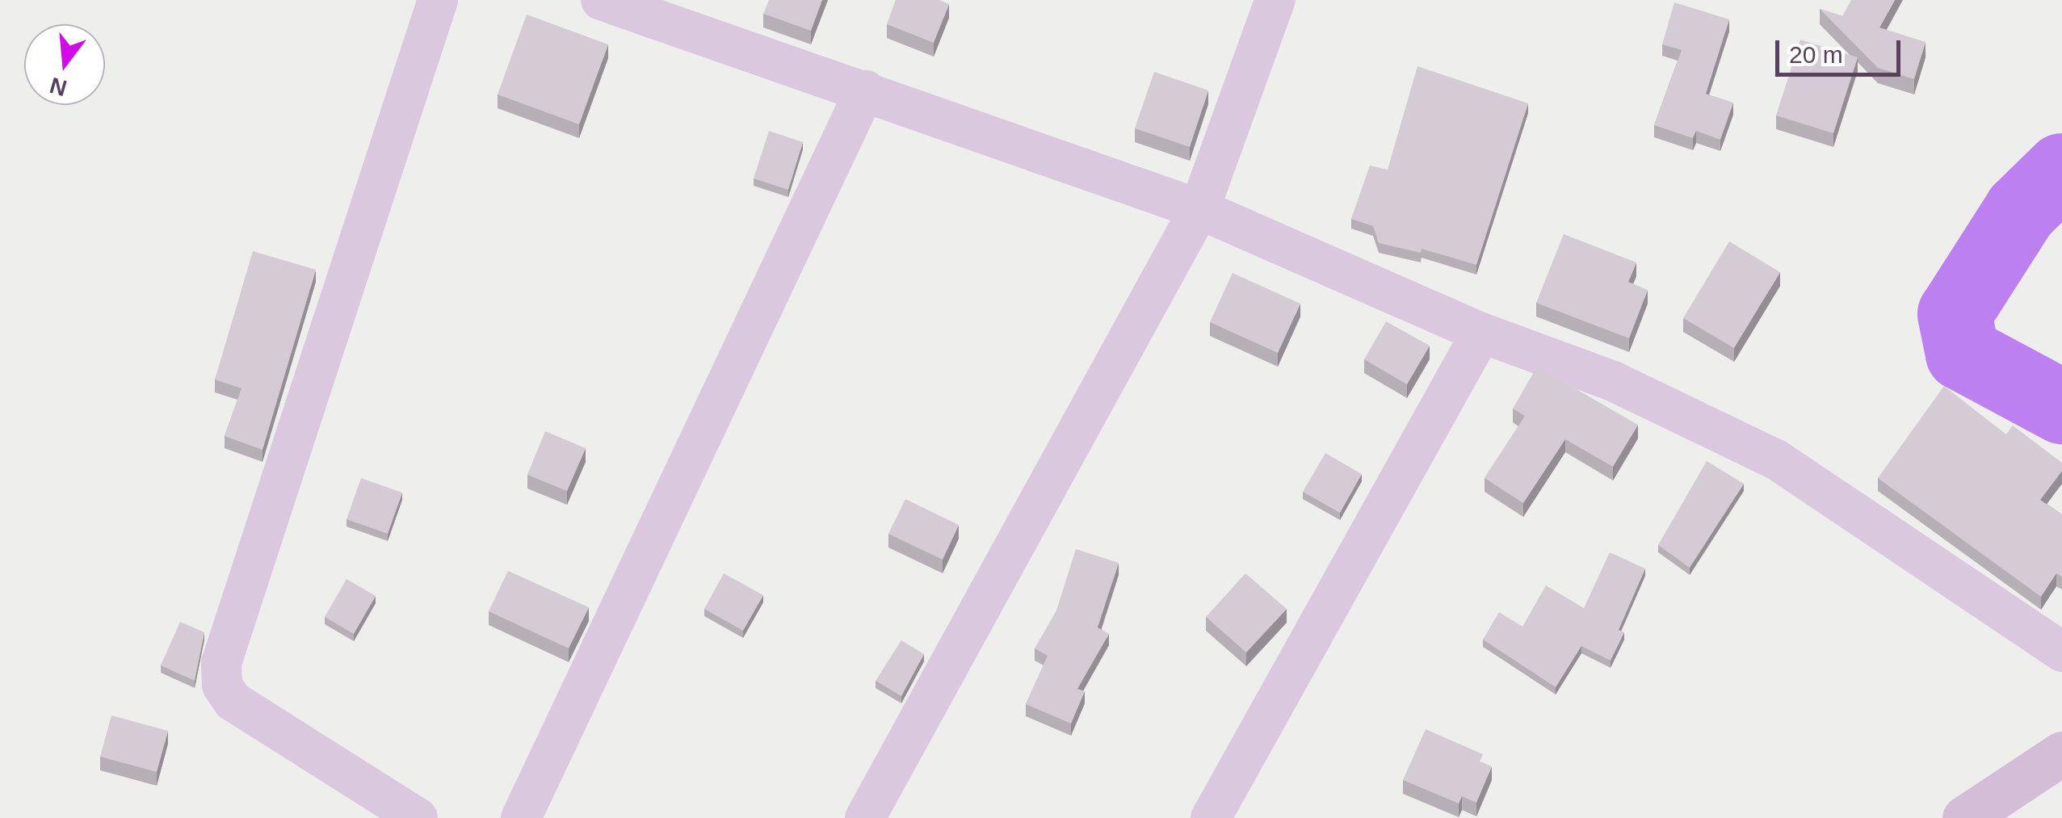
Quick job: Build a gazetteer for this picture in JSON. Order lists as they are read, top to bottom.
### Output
{
  "scale_bar": "20 m",
  "north": "bottom"
}
